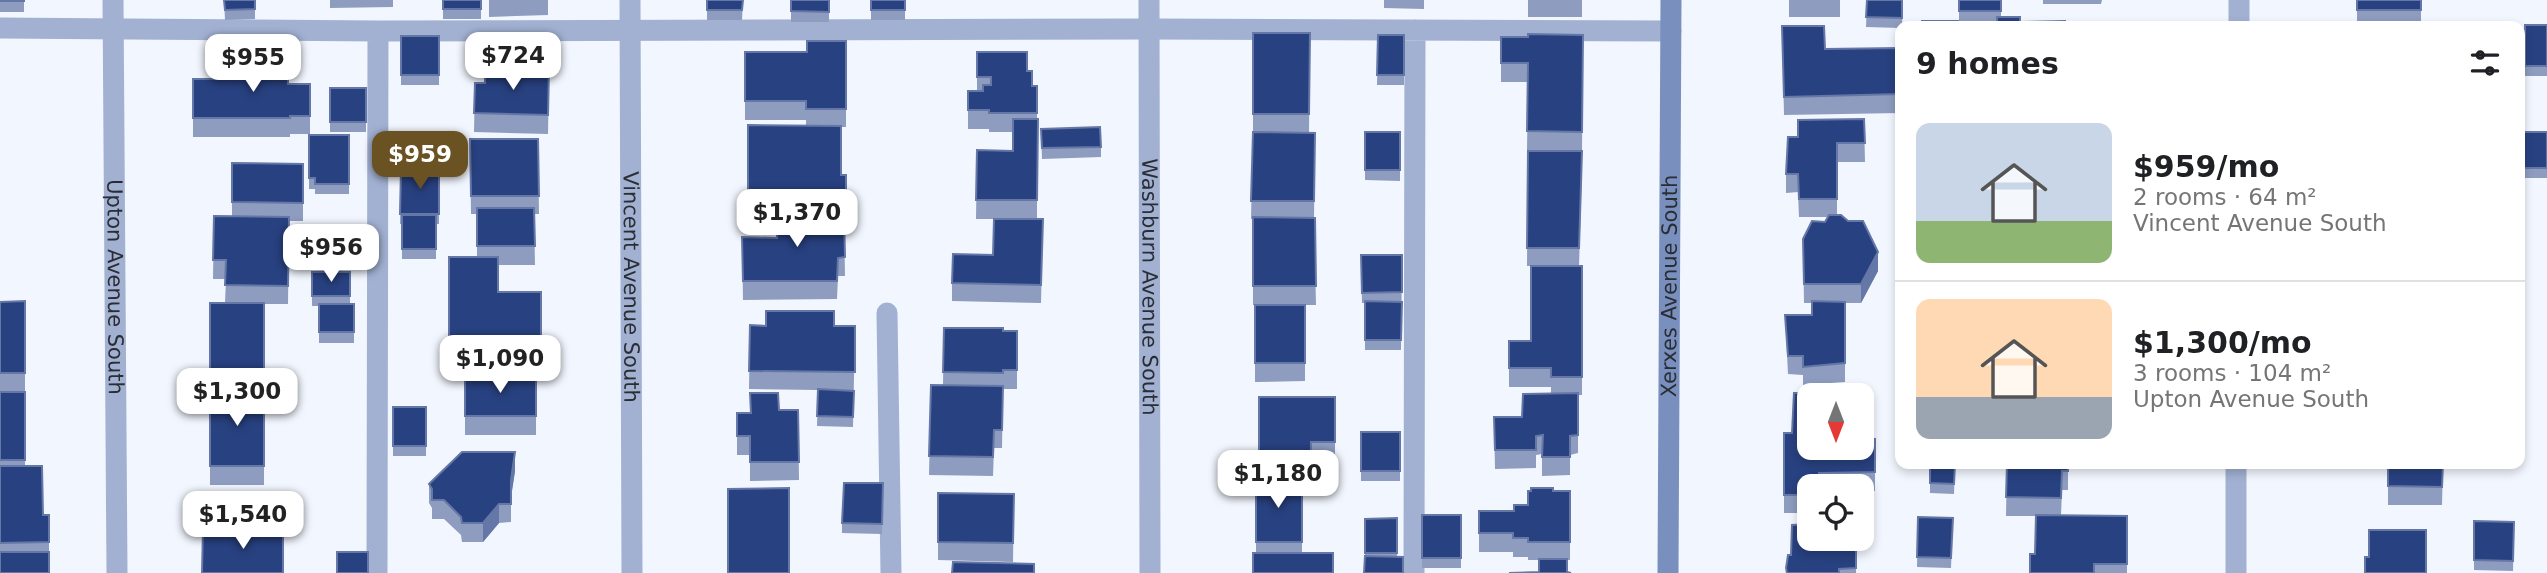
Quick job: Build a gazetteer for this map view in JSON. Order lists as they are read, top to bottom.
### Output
{
  "streets": {
    "street": [
      "Upton Avenue South",
      "Vincent Avenue South",
      "Washburn Avenue South",
      "Xerxes Avenue South"
    ]
  },
  "north": "bottom",
  "page": {
    "heading": "9 homes",
    "price": [
      "$724",
      "$955",
      "$959",
      "$1,370",
      "$956",
      "$1,090",
      "$1,300",
      "$1,180",
      "$1,540"
    ],
    "list": [
      {
        "name": "$959/mo",
        "note": "2 rooms · 64 m² · Vincent Avenue South"
      },
      {
        "name": "$1,300/mo",
        "note": "3 rooms · 104 m² · Upton Avenue South"
      }
    ]
  }
}
